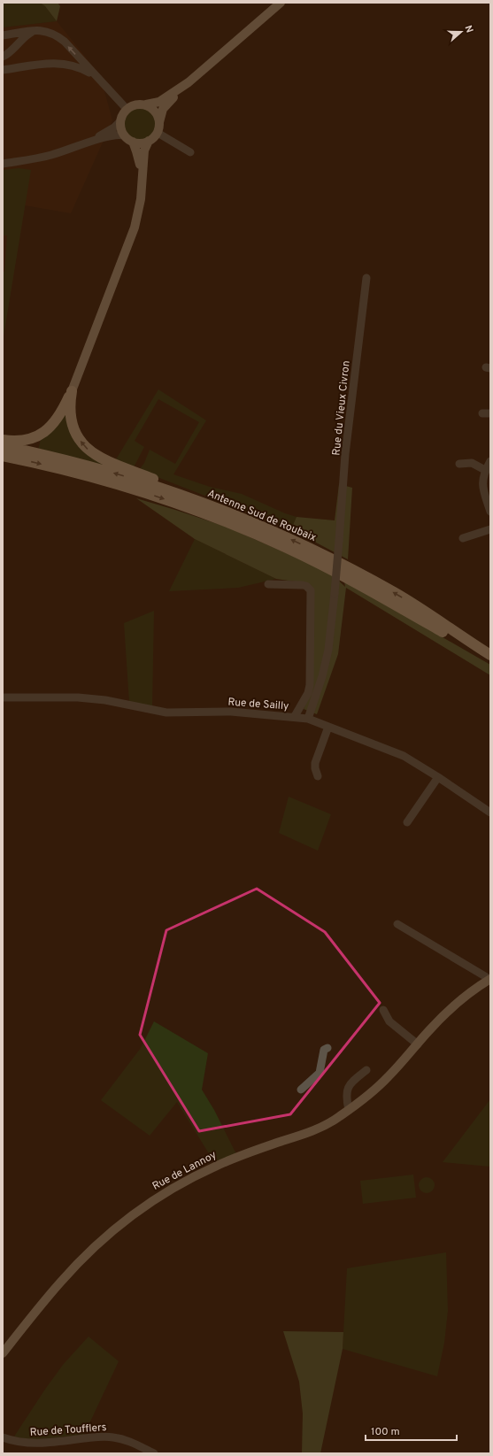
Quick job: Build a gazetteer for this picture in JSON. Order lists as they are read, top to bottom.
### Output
{
  "streets": {
    "highway": ["Antenne Sud de Roubaix"],
    "main road": ["Rue de Lannoy"],
    "street": ["Rue du Vieux Civron", "Rue de Sailly", "Rue de Toufflers"]
  },
  "crossings": [
    ["Rue du Vieux Civron", "Rue de Sailly"]
  ],
  "scale_bar": "100 m",
  "north": "right"
}
